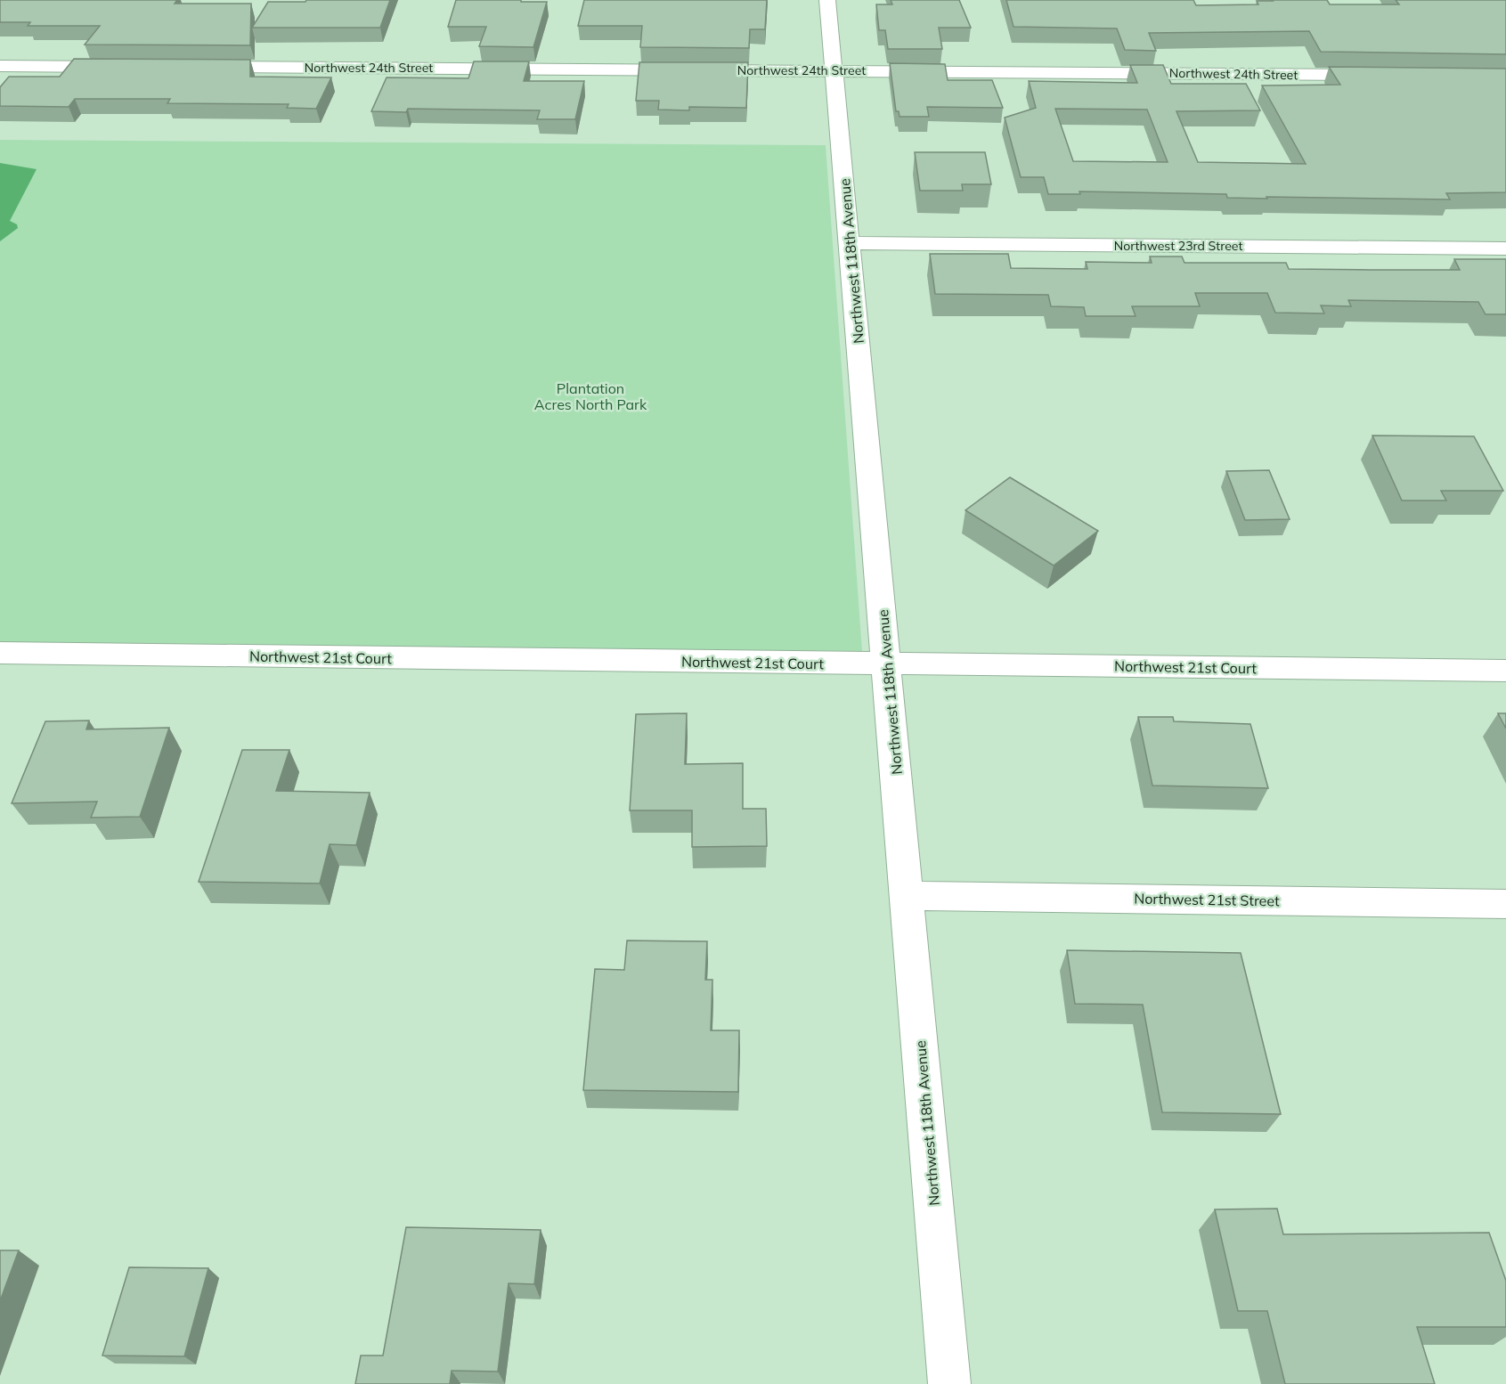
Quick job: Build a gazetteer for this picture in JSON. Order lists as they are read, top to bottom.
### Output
{
  "streets": {
    "street": [
      "Northwest 24th Street",
      "Northwest 23rd Street",
      "Northwest 118th Avenue",
      "Northwest 21st Court",
      "Northwest 21st Street"
    ]
  },
  "crossings": [
    ["Northwest 24th Street", "Northwest 118th Avenue"],
    ["Northwest 23rd Street", "Northwest 118th Avenue"],
    ["Northwest 118th Avenue", "Northwest 21st Court"],
    ["Northwest 118th Avenue", "Northwest 21st Street"]
  ],
  "parks": ["Plantation Acres North Park"]
}
